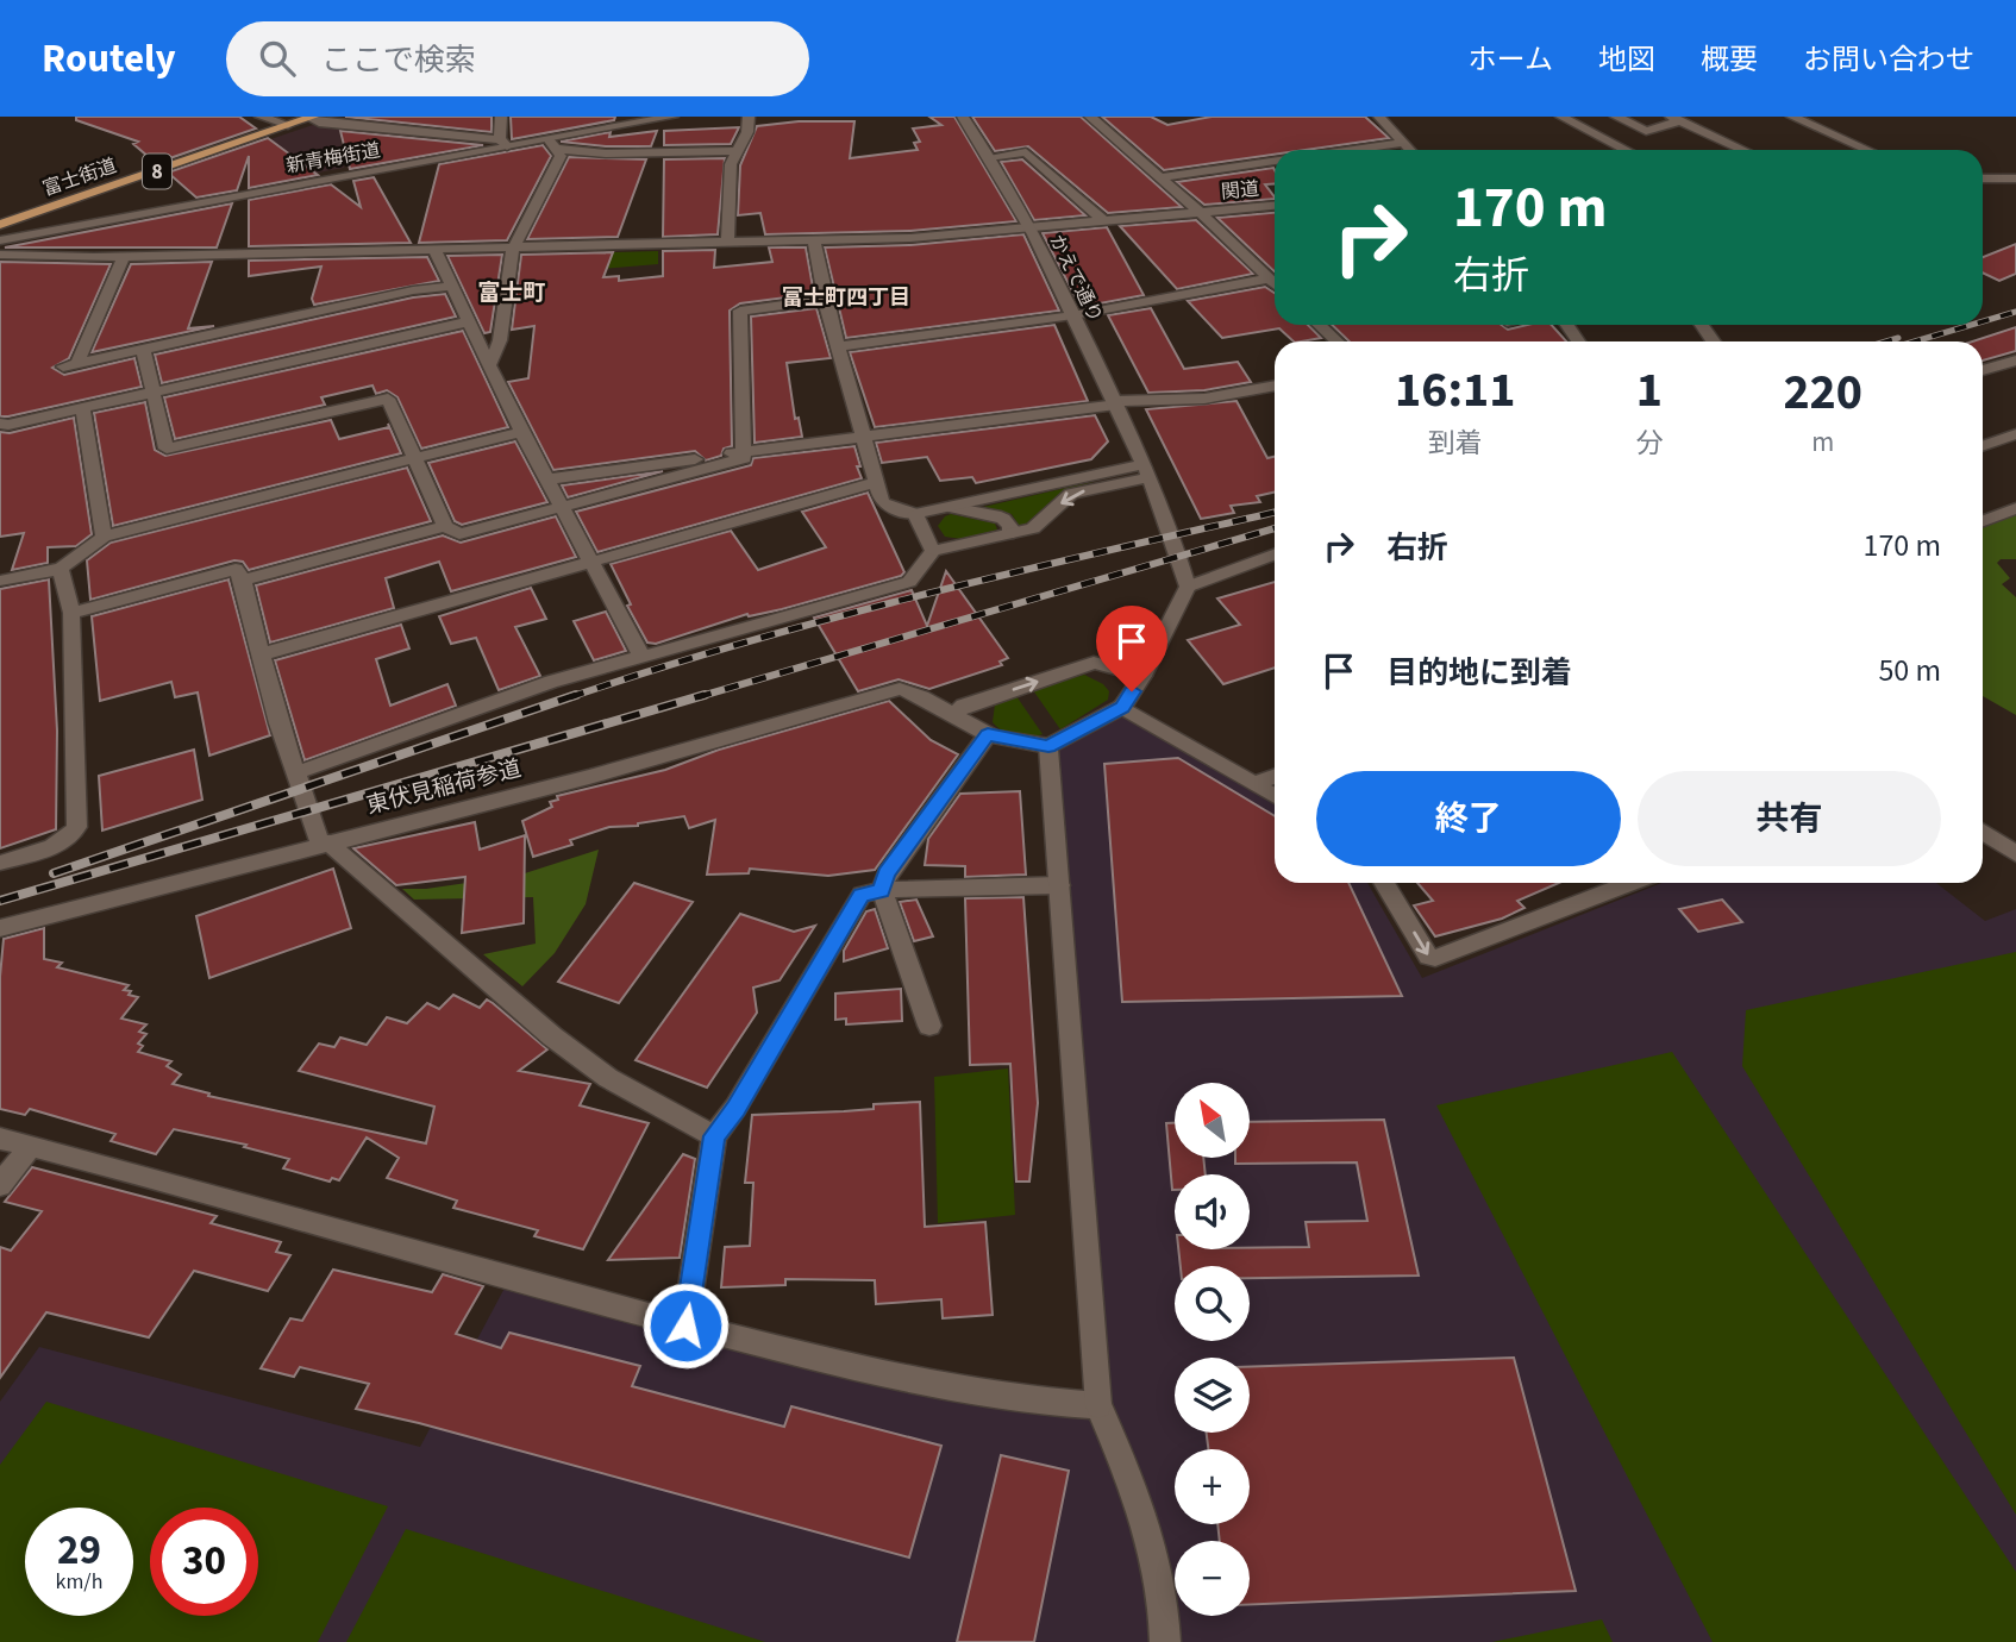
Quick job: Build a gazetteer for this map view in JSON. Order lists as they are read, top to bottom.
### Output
{
  "streets": {
    "main road": ["8", "富士街道"],
    "street": [
      "新青梅街道",
      "関道",
      "かえで通り",
      "東伏見稲荷参道"
    ]
  },
  "crossings": [
    ["関道", "かえで通り"]
  ],
  "districts": ["富士町", "富士町四丁目"],
  "north": "top left",
  "page": {
    "header": "Routely",
    "search": "ここで検索",
    "nav": [
      "ホーム",
      "地図",
      "概要",
      "お問い合わせ"
    ],
    "turn": ["170 m", "右折"],
    "eta": [
      "16:11",
      "到着",
      "1",
      "分",
      "220",
      "m"
    ],
    "list": [
      {
        "name": "右折",
        "value": "170 m"
      },
      {
        "name": "目的地に到着",
        "value": "50 m"
      }
    ],
    "buttons": ["終了", "共有"],
    "map_buttons": ["+", "−"],
    "speed": "29 km/h",
    "limit": "30"
  }
}
